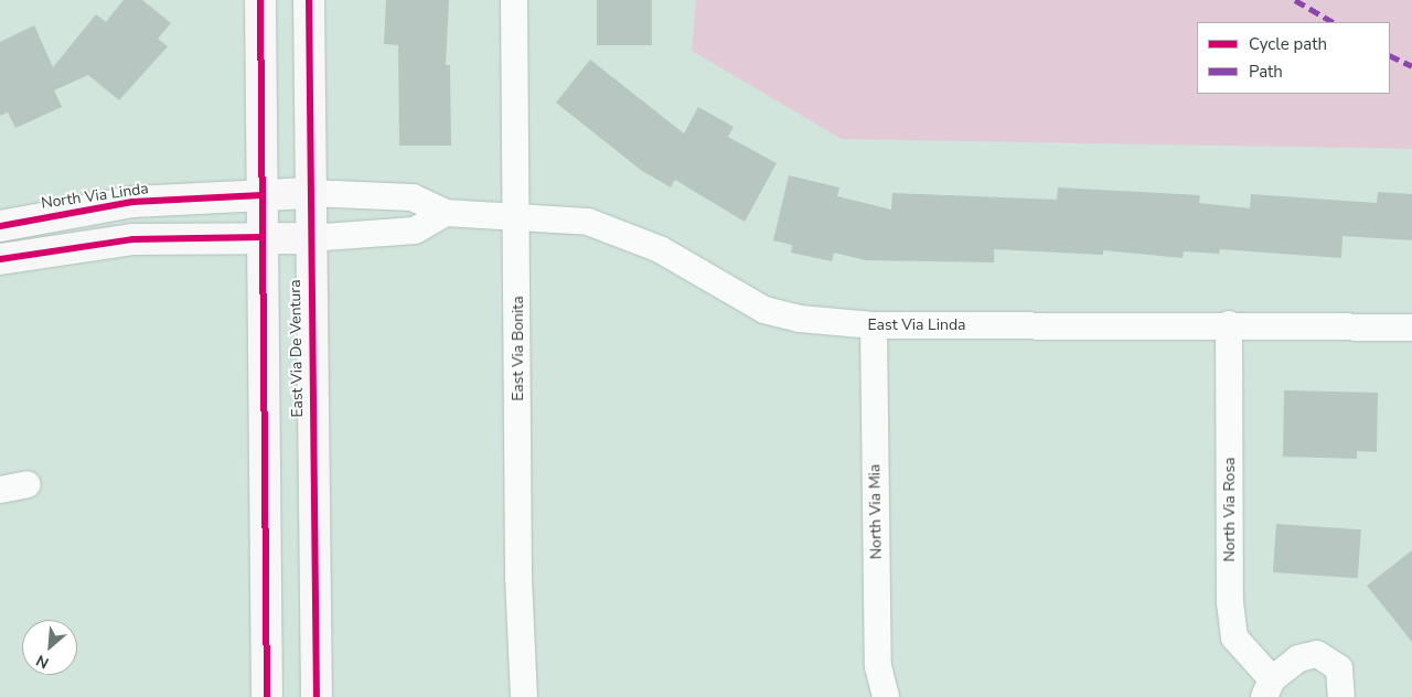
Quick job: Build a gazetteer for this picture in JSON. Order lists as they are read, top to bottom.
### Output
{
  "streets": {
    "main road": ["North Via Linda", "East Via De Ventura"],
    "street": [
      "East Via Linda",
      "East Via Bonita",
      "North Via Rosa",
      "North Via Mia"
    ]
  },
  "crossings": [
    ["North Via Linda", "East Via Linda"],
    ["North Via Linda", "East Via De Ventura"],
    ["East Via Linda", "East Via De Ventura"],
    ["East Via Linda", "East Via Bonita"],
    ["East Via Linda", "North Via Rosa"],
    ["East Via Linda", "North Via Mia"]
  ],
  "legend": ["Cycle path", "Path"],
  "north": "bottom left"
}
